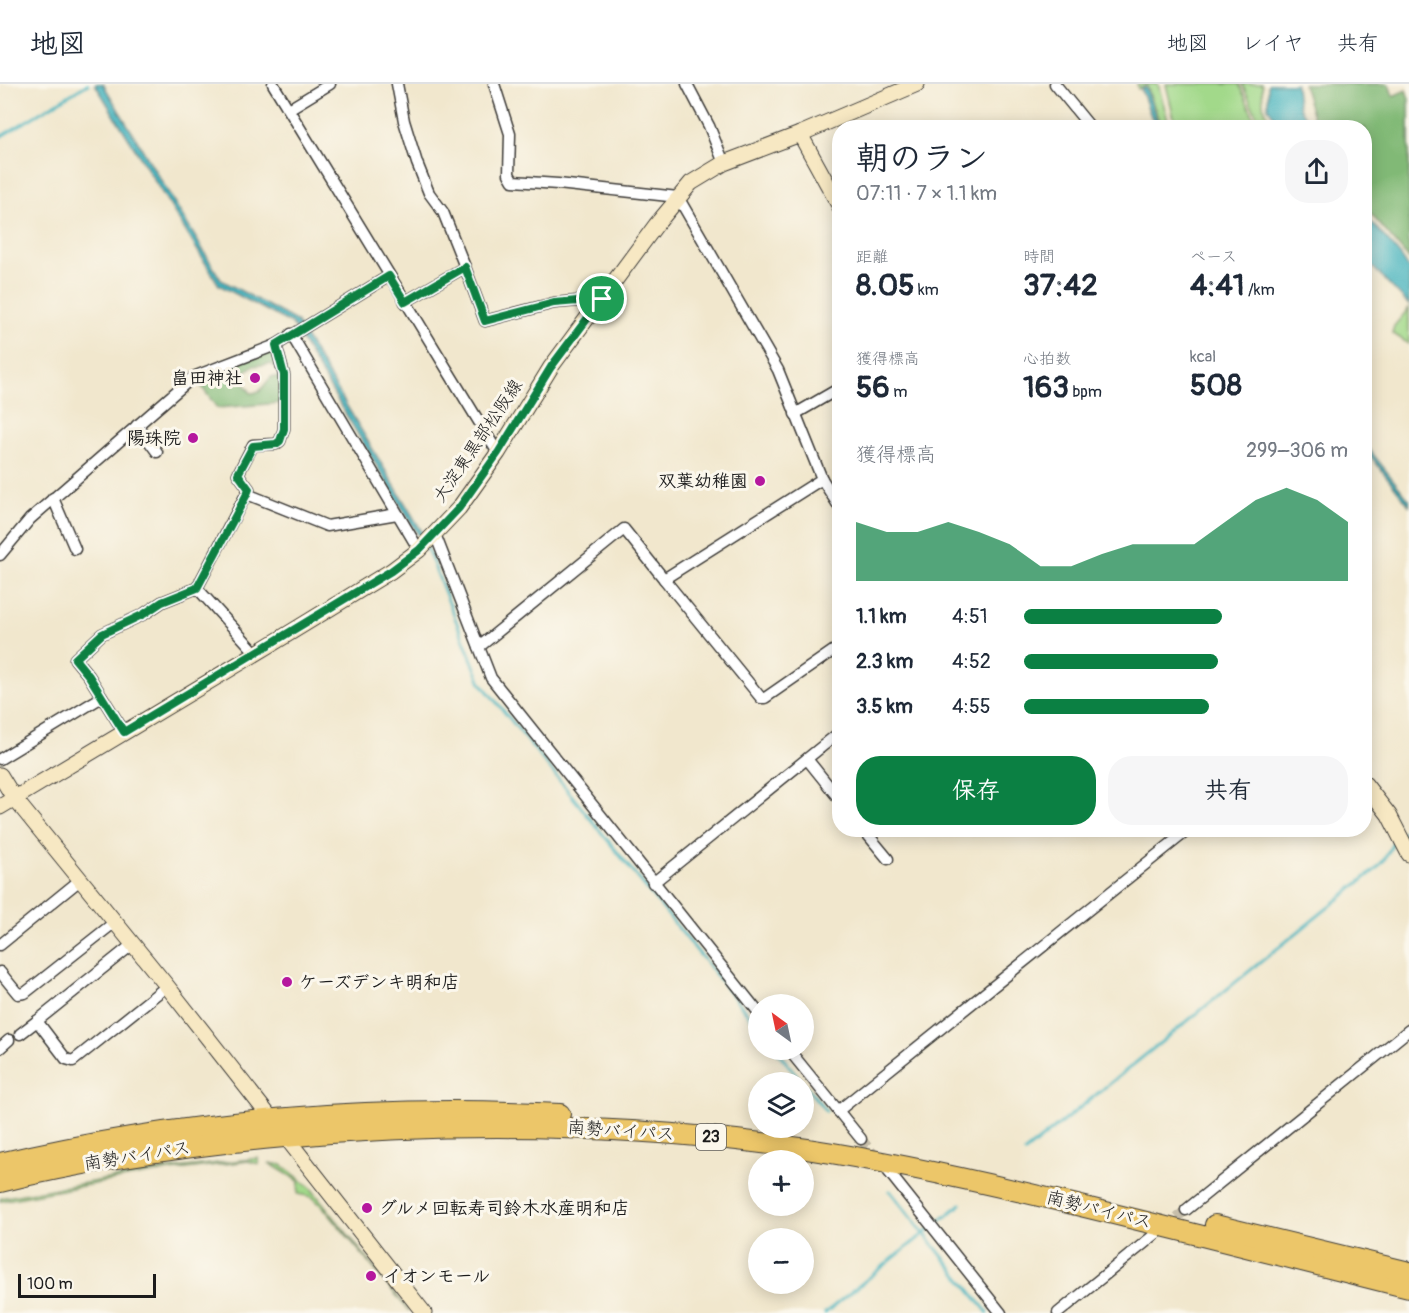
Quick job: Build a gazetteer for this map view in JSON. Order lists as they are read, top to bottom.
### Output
{
  "streets": {
    "highway": ["南勢バイパス", "23"],
    "main road": ["大淀東黒部松阪線"]
  },
  "places": [
    "畠田神社",
    "陽珠院",
    "双葉幼稚園",
    "ケーズデンキ明和店",
    "グルメ回転寿司鈴木水産明和店",
    "イオンモール"
  ],
  "scale_bar": "100 m",
  "north": "top left",
  "page": {
    "header": "地図",
    "nav": ["地図", "レイヤ", "共有"],
    "heading": ["朝のラン", "07:11 · 7 × 1.1 km"],
    "stats": [
      ["距離", "8.05 km"],
      ["時間", "37:42"],
      ["ペース", "4:41 /km"],
      ["獲得標高", "56 m"],
      ["心拍数", "163 bpm"],
      ["kcal", "508"]
    ],
    "chart": ["獲得標高", "299–306 m"],
    "list": [
      {
        "name": "1.1 km",
        "note": "4:51"
      },
      {
        "name": "2.3 km",
        "note": "4:52"
      },
      {
        "name": "3.5 km",
        "note": "4:55"
      }
    ],
    "buttons": ["保存", "共有"],
    "map_buttons": ["+", "−"],
    "scale": "100 m"
  }
}
